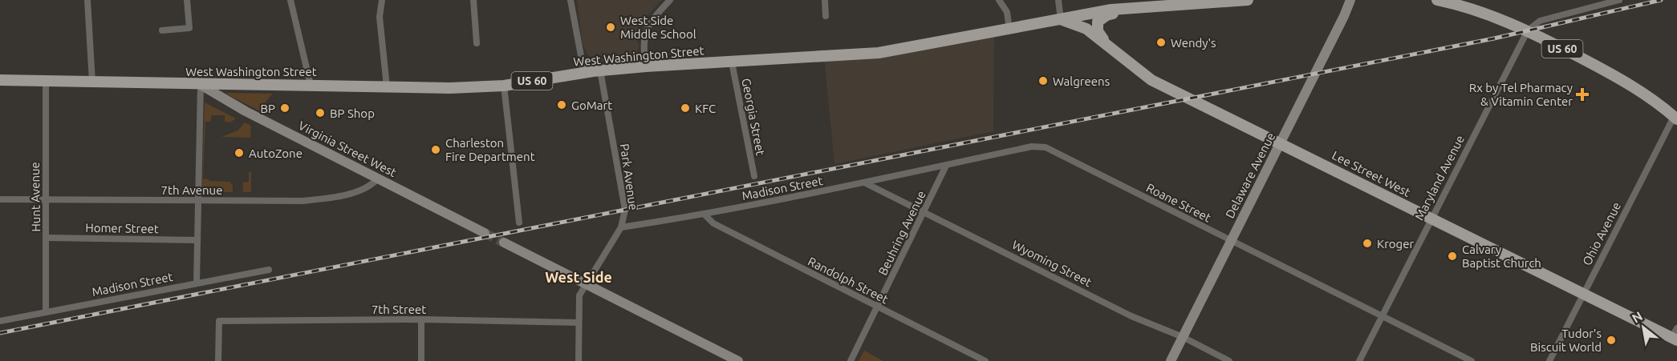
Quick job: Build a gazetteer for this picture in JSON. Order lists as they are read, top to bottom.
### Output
{
  "streets": {
    "main road": [
      "US 60",
      "West Washington Street",
      "Virginia Street West",
      "Lee Street West",
      "Delaware Avenue"
    ],
    "street": [
      "Georgia Street",
      "Park Avenue",
      "Maryland Avenue",
      "Madison Street",
      "7th Avenue",
      "Hunt Avenue",
      "Roane Street",
      "Homer Street",
      "Beuhring Avenue",
      "Ohio Avenue",
      "Wyoming Street",
      "Randolph Street",
      "7th Street"
    ]
  },
  "crossings": [
    ["US 60", "Maryland Avenue"],
    ["US 60", "Ohio Avenue"],
    ["West Washington Street", "Georgia Street"],
    ["West Washington Street", "Virginia Street West"],
    ["West Washington Street", "Lee Street West"],
    ["West Washington Street", "Park Avenue"],
    ["West Washington Street", "Hunt Avenue"],
    ["Virginia Street West", "7th Avenue"],
    ["Lee Street West", "Delaware Avenue"],
    ["Lee Street West", "Maryland Avenue"],
    ["Lee Street West", "Ohio Avenue"],
    ["Delaware Avenue", "Roane Street"],
    ["Delaware Avenue", "Wyoming Street"],
    ["Park Avenue", "Madison Street"],
    ["Park Avenue", "7th Street"],
    ["Maryland Avenue", "Roane Street"],
    ["Madison Street", "Hunt Avenue"],
    ["Madison Street", "Roane Street"],
    ["Madison Street", "Beuhring Avenue"],
    ["Madison Street", "Wyoming Street"],
    ["Madison Street", "Randolph Street"],
    ["7th Avenue", "Hunt Avenue"],
    ["Hunt Avenue", "Homer Street"],
    ["Roane Street", "Beuhring Avenue"],
    ["Beuhring Avenue", "Wyoming Street"],
    ["Beuhring Avenue", "Randolph Street"]
  ],
  "districts": ["West Side"],
  "places": {
    "other": [
      "West Side Middle School",
      "Wendy's",
      "Walgreens",
      "GoMart",
      "BP",
      "KFC",
      "BP Shop",
      "Charleston Fire Department",
      "AutoZone",
      "Kroger",
      "Calvary Baptist Church",
      "Tudor's Biscuit World"
    ],
    "health": ["Rx by Tel Pharmacy & Vitamin Center"]
  },
  "north": "top left"
}
